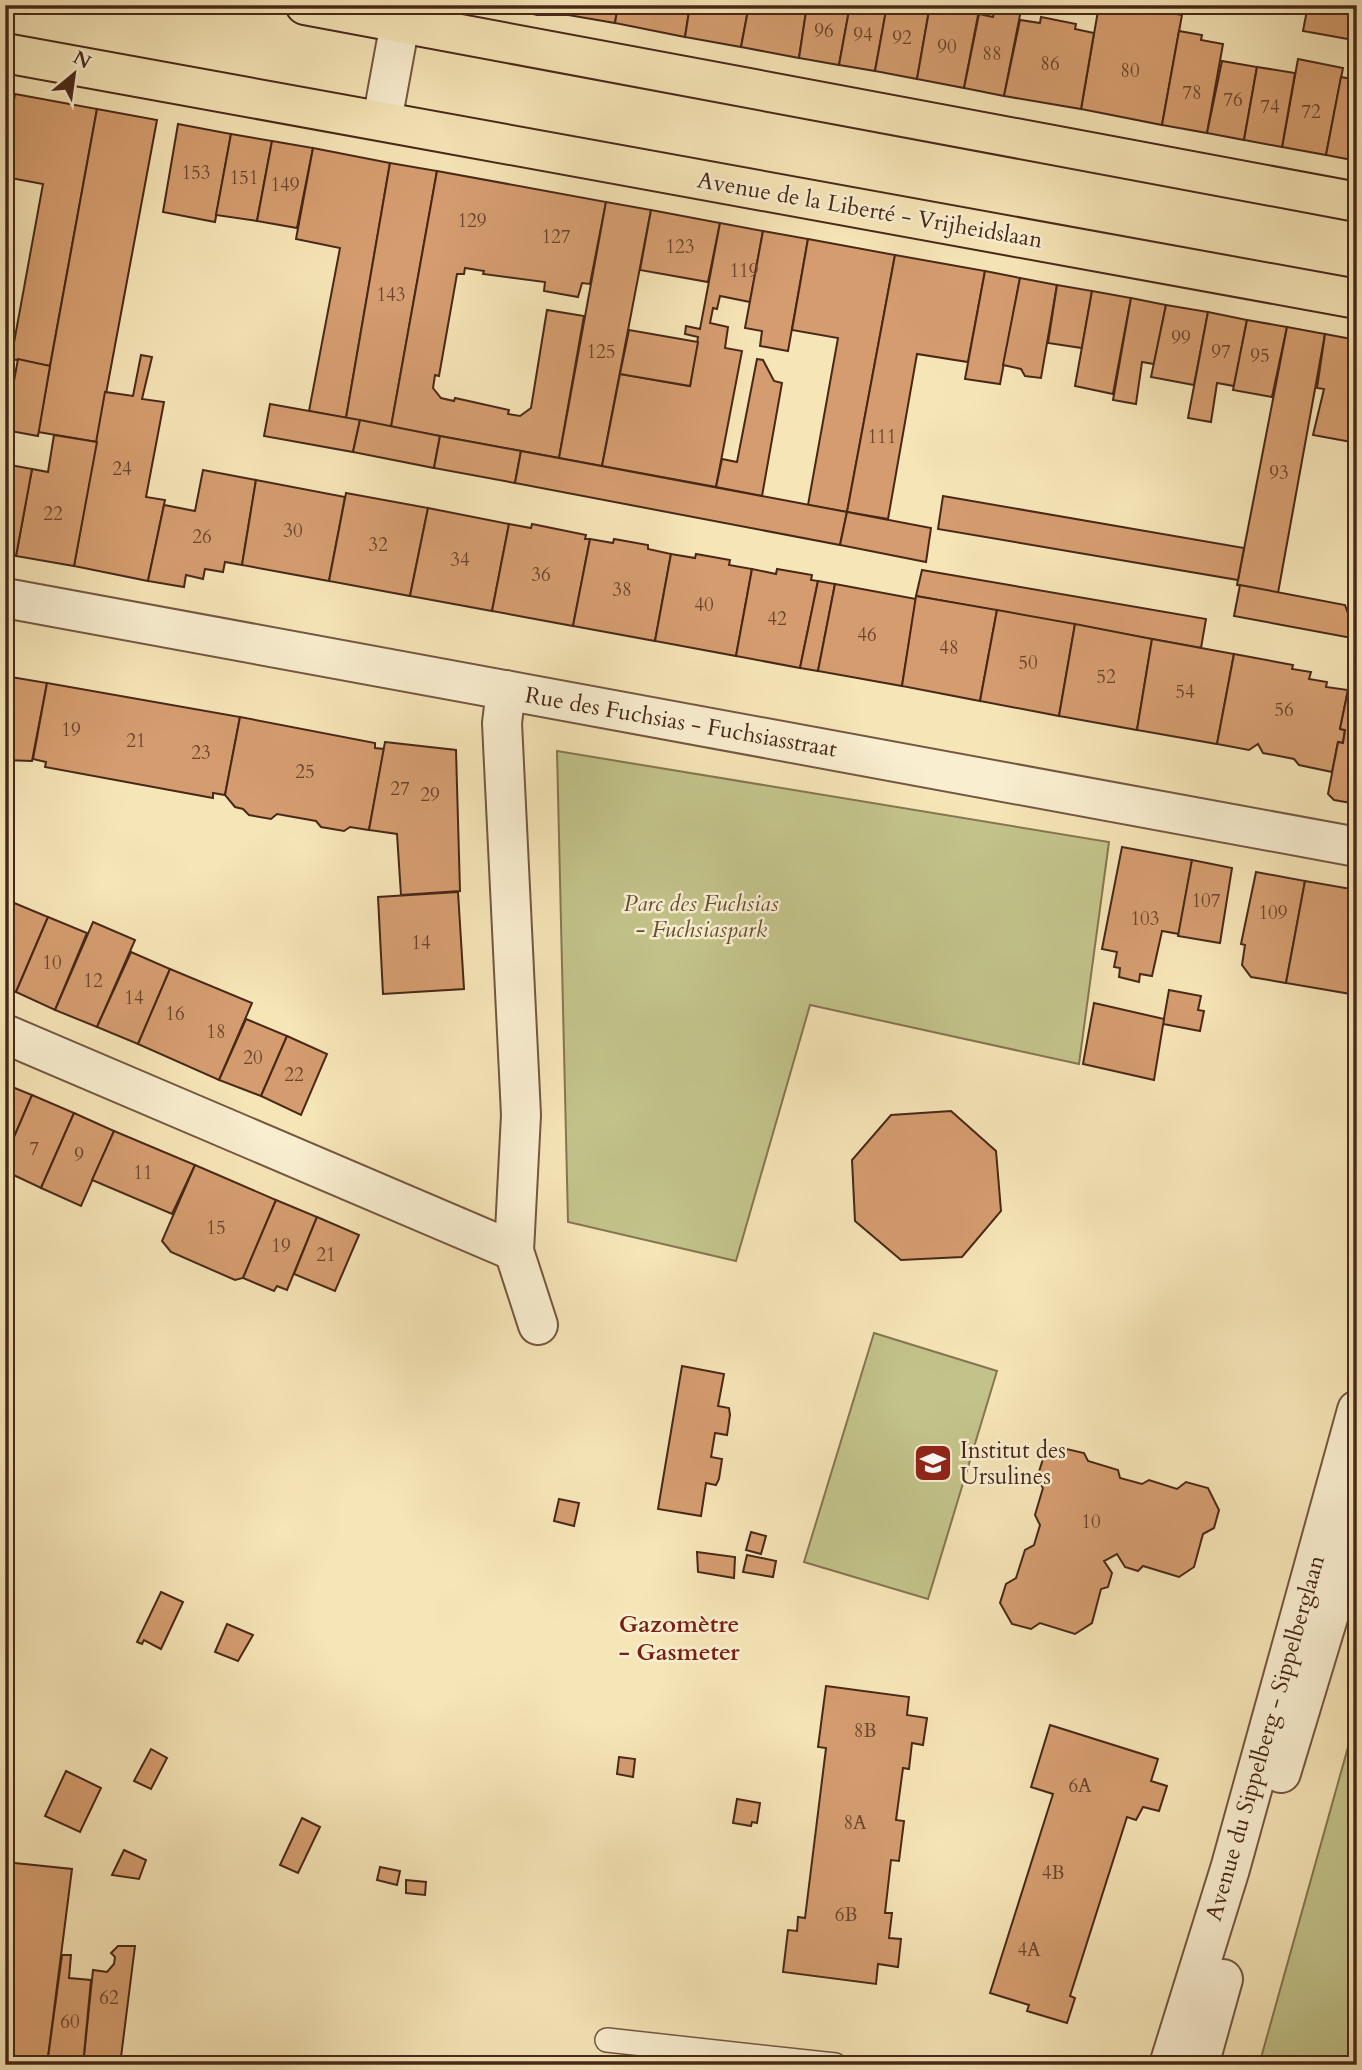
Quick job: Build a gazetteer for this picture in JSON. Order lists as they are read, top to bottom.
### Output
{
  "streets": {
    "main road": ["Avenue de la Liberté - Vrijheidslaan"],
    "street": ["Rue des Fuchsias - Fuchsiasstraat", "Avenue du Sippelberg - Sippelberglaan"]
  },
  "districts": ["Gazomètre - Gasmeter"],
  "parks": ["Parc des Fuchsias - Fuchsiaspark"],
  "places": {
    "school or university": ["Institut des Ursulines"]
  },
  "house_numbers": [
    "96",
    "94",
    "92",
    "90",
    "88",
    "86",
    "80",
    "78",
    "76",
    "74",
    "72",
    "153",
    "151",
    "149",
    "129",
    "127",
    "123",
    "119",
    "143",
    "99",
    "125",
    "97",
    "95",
    "111",
    "24",
    "93",
    "22",
    "30",
    "26",
    "32",
    "34",
    "36",
    "38",
    "40",
    "42",
    "46",
    "48",
    "50",
    "52",
    "54",
    "56",
    "19",
    "21",
    "23",
    "25",
    "27",
    "29",
    "107",
    "109",
    "103",
    "14",
    "10",
    "12",
    "14",
    "16",
    "18",
    "20",
    "22",
    "7",
    "9",
    "11",
    "15",
    "19",
    "21",
    "10",
    "8B",
    "6A",
    "8A",
    "4B",
    "6B",
    "4A",
    "62",
    "60"
  ],
  "north": "top right"
}
